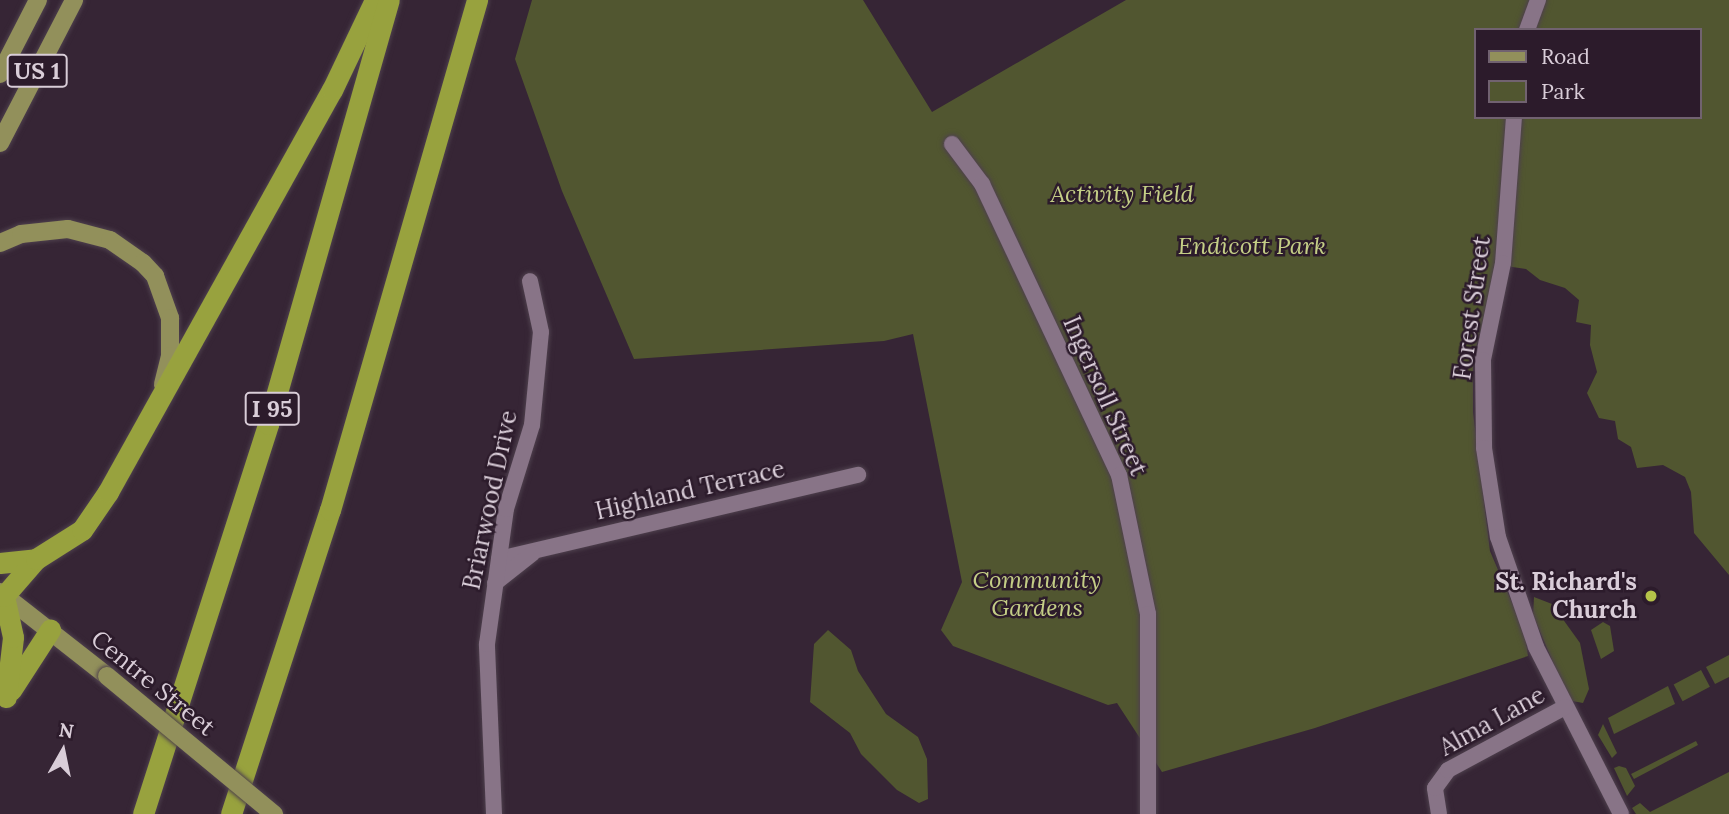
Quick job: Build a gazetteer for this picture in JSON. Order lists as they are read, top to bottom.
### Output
{
  "streets": {
    "highway": ["I 95"],
    "main road": ["US 1", "Centre Street"],
    "street": [
      "Forest Street",
      "Ingersoll Street",
      "Highland Terrace",
      "Briarwood Drive",
      "Alma Lane"
    ]
  },
  "crossings": [
    ["Forest Street", "Alma Lane"],
    ["Highland Terrace", "Briarwood Drive"]
  ],
  "parks": ["Activity Field", "Endicott Park", "Community Gardens"],
  "places": ["St. Richard's Church"],
  "legend": ["Road", "Park"],
  "north": "top"
}
